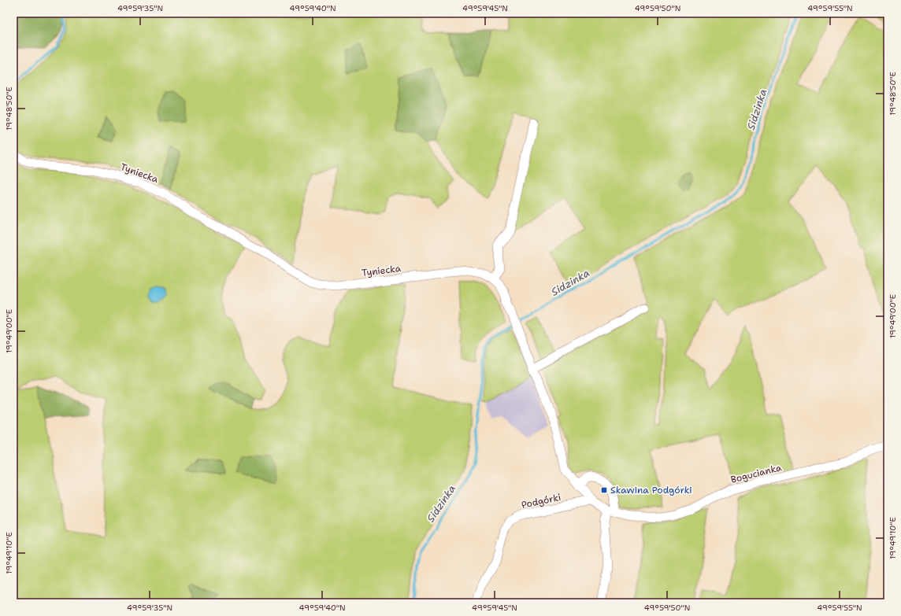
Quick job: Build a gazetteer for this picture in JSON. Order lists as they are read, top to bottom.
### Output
{
  "streets": {
    "street": ["Tyniecka", "Bogucianka", "Podgórki"]
  },
  "crossings": [
    ["Tyniecka", "Bogucianka"],
    ["Tyniecka", "Podgórki"]
  ],
  "water": ["Sidzinka"],
  "places": {
    "transit": ["Skawina Podgórki"]
  },
  "coordinates": [
    "49°59'35\"N",
    "49°59'40\"N",
    "49°59'45\"N",
    "49°59'50\"N",
    "49°59'55\"N",
    "19°48'50\"E",
    "19°49'00\"E",
    "19°49'10\"E"
  ]
}
